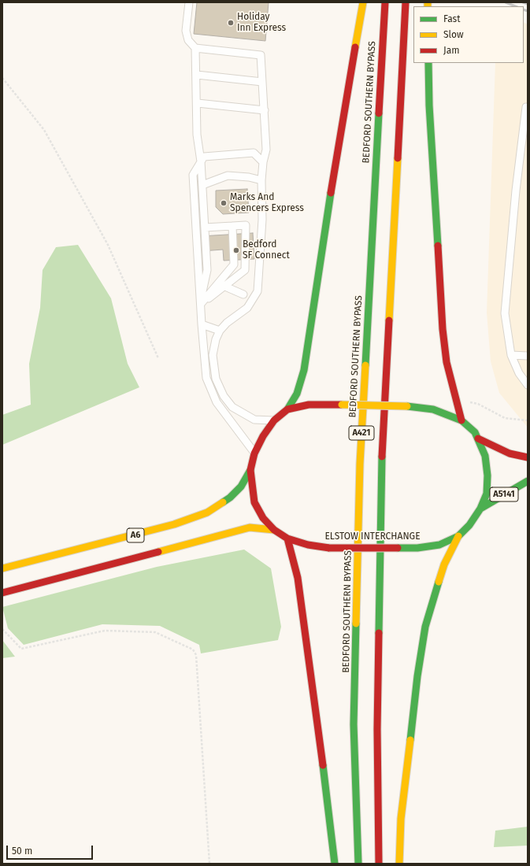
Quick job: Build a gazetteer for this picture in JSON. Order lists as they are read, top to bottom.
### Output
{
  "streets": {
    "main road": [
      "BEDFORD SOUTHERN BYPASS",
      "A421",
      "A5141",
      "A6",
      "ELSTOW INTERCHANGE"
    ]
  },
  "crossings": [
    ["A5141", "ELSTOW INTERCHANGE"],
    ["A6", "ELSTOW INTERCHANGE"]
  ],
  "places": ["Holiday Inn Express", "Marks And Spencers Express", "Bedford SF Connect"],
  "legend": ["Fast", "Slow", "Jam"],
  "scale_bar": "50 m"
}
